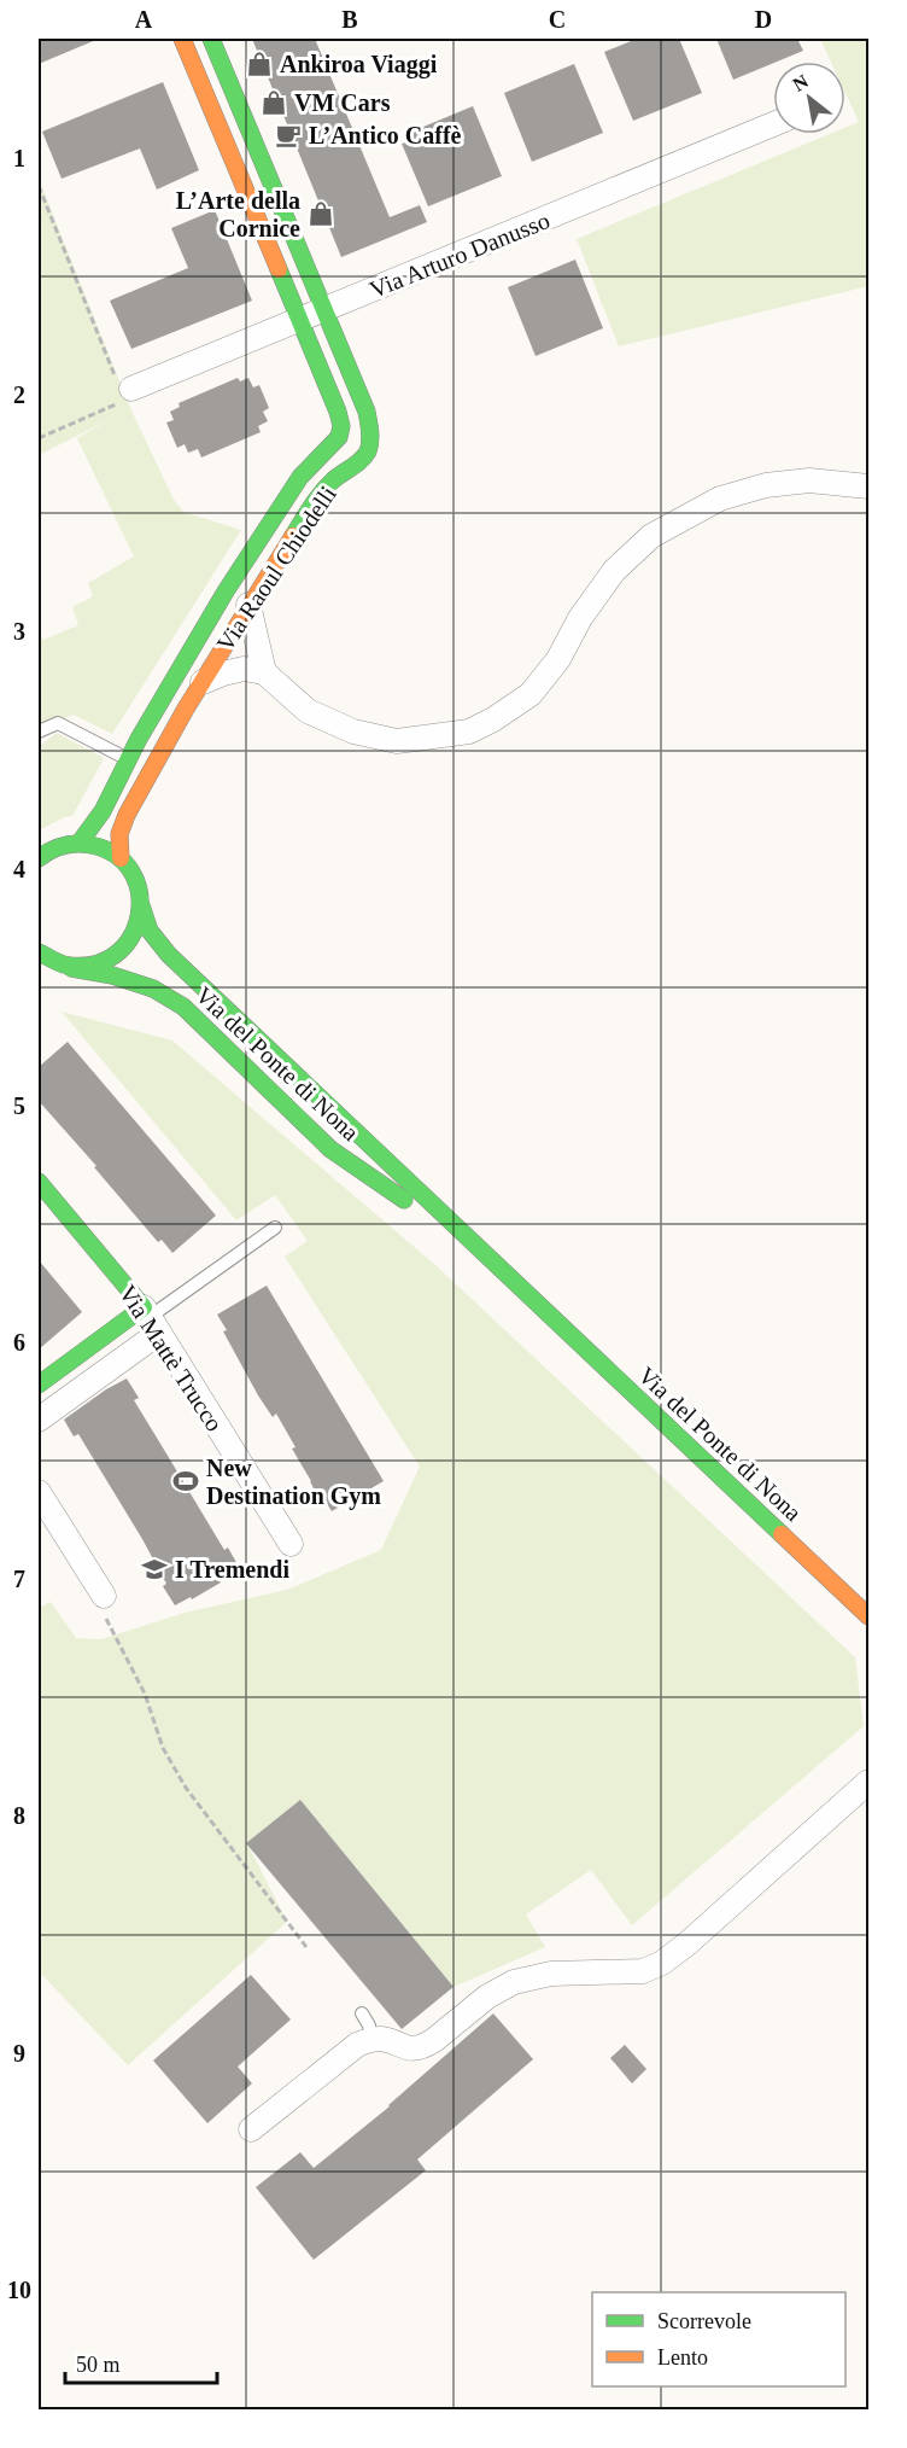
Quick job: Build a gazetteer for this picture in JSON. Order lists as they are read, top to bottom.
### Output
{
  "streets": {
    "main road": ["Via Raoul Chiodelli", "Via del Ponte di Nona", "Via Mattè Trucco"],
    "street": ["Via Arturo Danusso"]
  },
  "crossings": [
    ["Via Arturo Danusso", "Via Raoul Chiodelli"],
    ["Via Raoul Chiodelli", "Via del Ponte di Nona"]
  ],
  "places": {
    "shop": ["Ankiroa Viaggi", "VM Cars", "L’Arte della Cornice"],
    "cafe": ["L’Antico Caffè"],
    "sports": ["New Destination Gym"],
    "school or university": ["I Tremendi"]
  },
  "legend": ["Scorrevole", "Lento"],
  "scale_bar": "50 m",
  "north": "top left",
  "grid": {
    "columns": [
      "A",
      "B",
      "C",
      "D"
    ],
    "rows": [
      "1",
      "2",
      "3",
      "4",
      "5",
      "6",
      "7",
      "8",
      "9",
      "10"
    ]
  }
}
